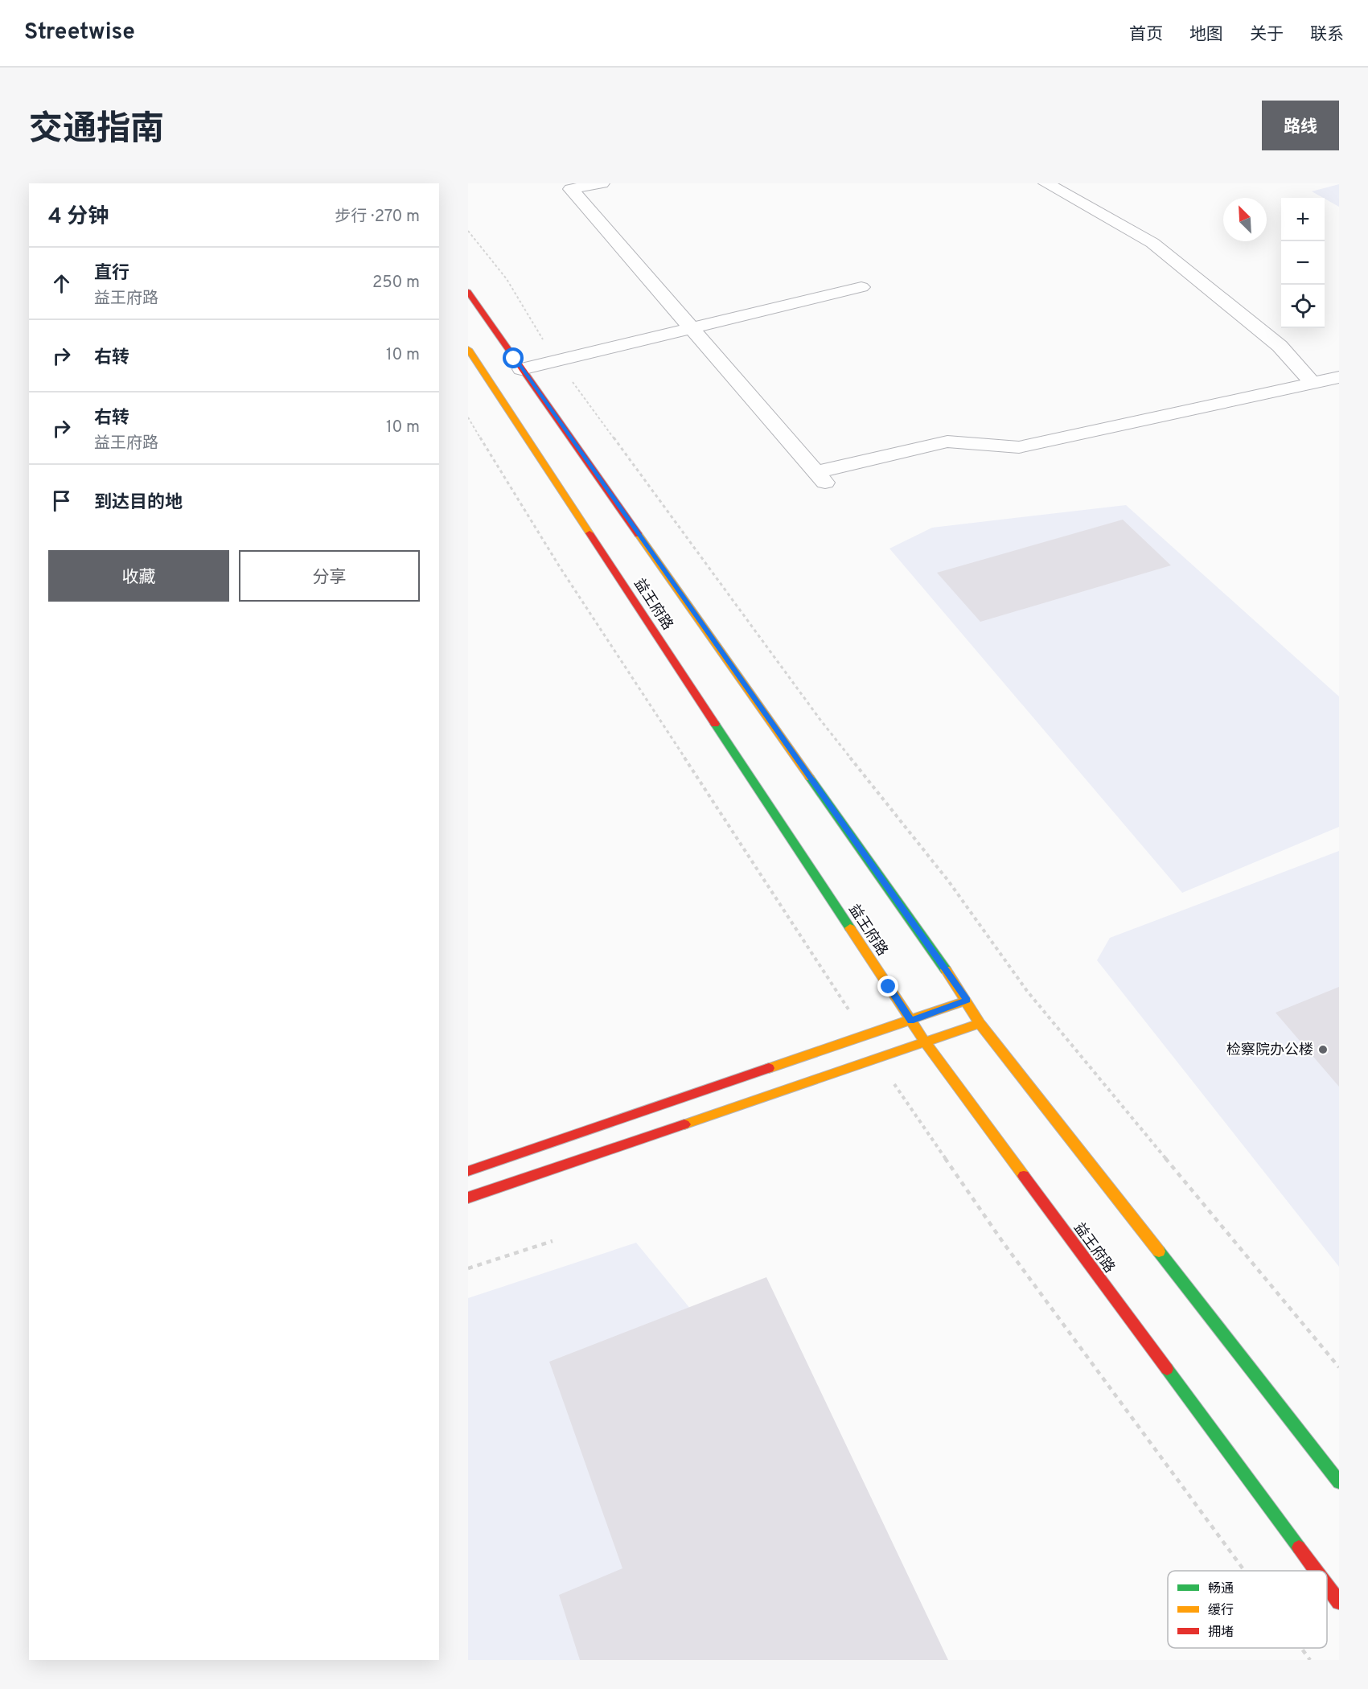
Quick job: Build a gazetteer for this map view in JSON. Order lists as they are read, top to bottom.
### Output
{
  "streets": {
    "main road": ["益王府路"]
  },
  "places": ["检察院办公楼"],
  "legend": ["畅通", "缓行", "拥堵"],
  "north": "top left",
  "page": {
    "header": "Streetwise",
    "nav": [
      "首页",
      "地图",
      "关于",
      "联系"
    ],
    "title": "交通指南",
    "buttons": [
      "路线",
      ["收藏", "分享"]
    ],
    "heading": ["4 分钟", "步行 · 270 m"],
    "map_buttons": ["+", "−"],
    "list": [
      ["直行", "益王府路", "250 m"],
      ["右转", "10 m"],
      ["右转", "益王府路", "10 m"],
      "到达目的地"
    ]
  }
}
